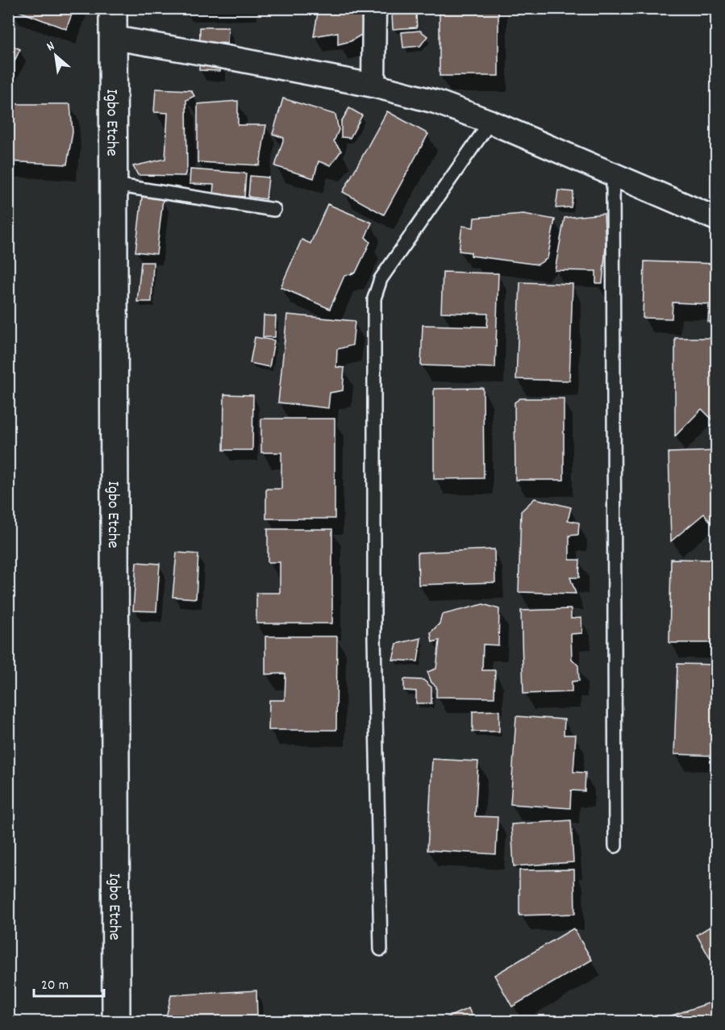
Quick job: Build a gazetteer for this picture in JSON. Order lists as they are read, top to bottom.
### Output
{
  "streets": {
    "street": ["Igbo Etche"]
  },
  "scale_bar": "20 m",
  "north": "top left"
}
